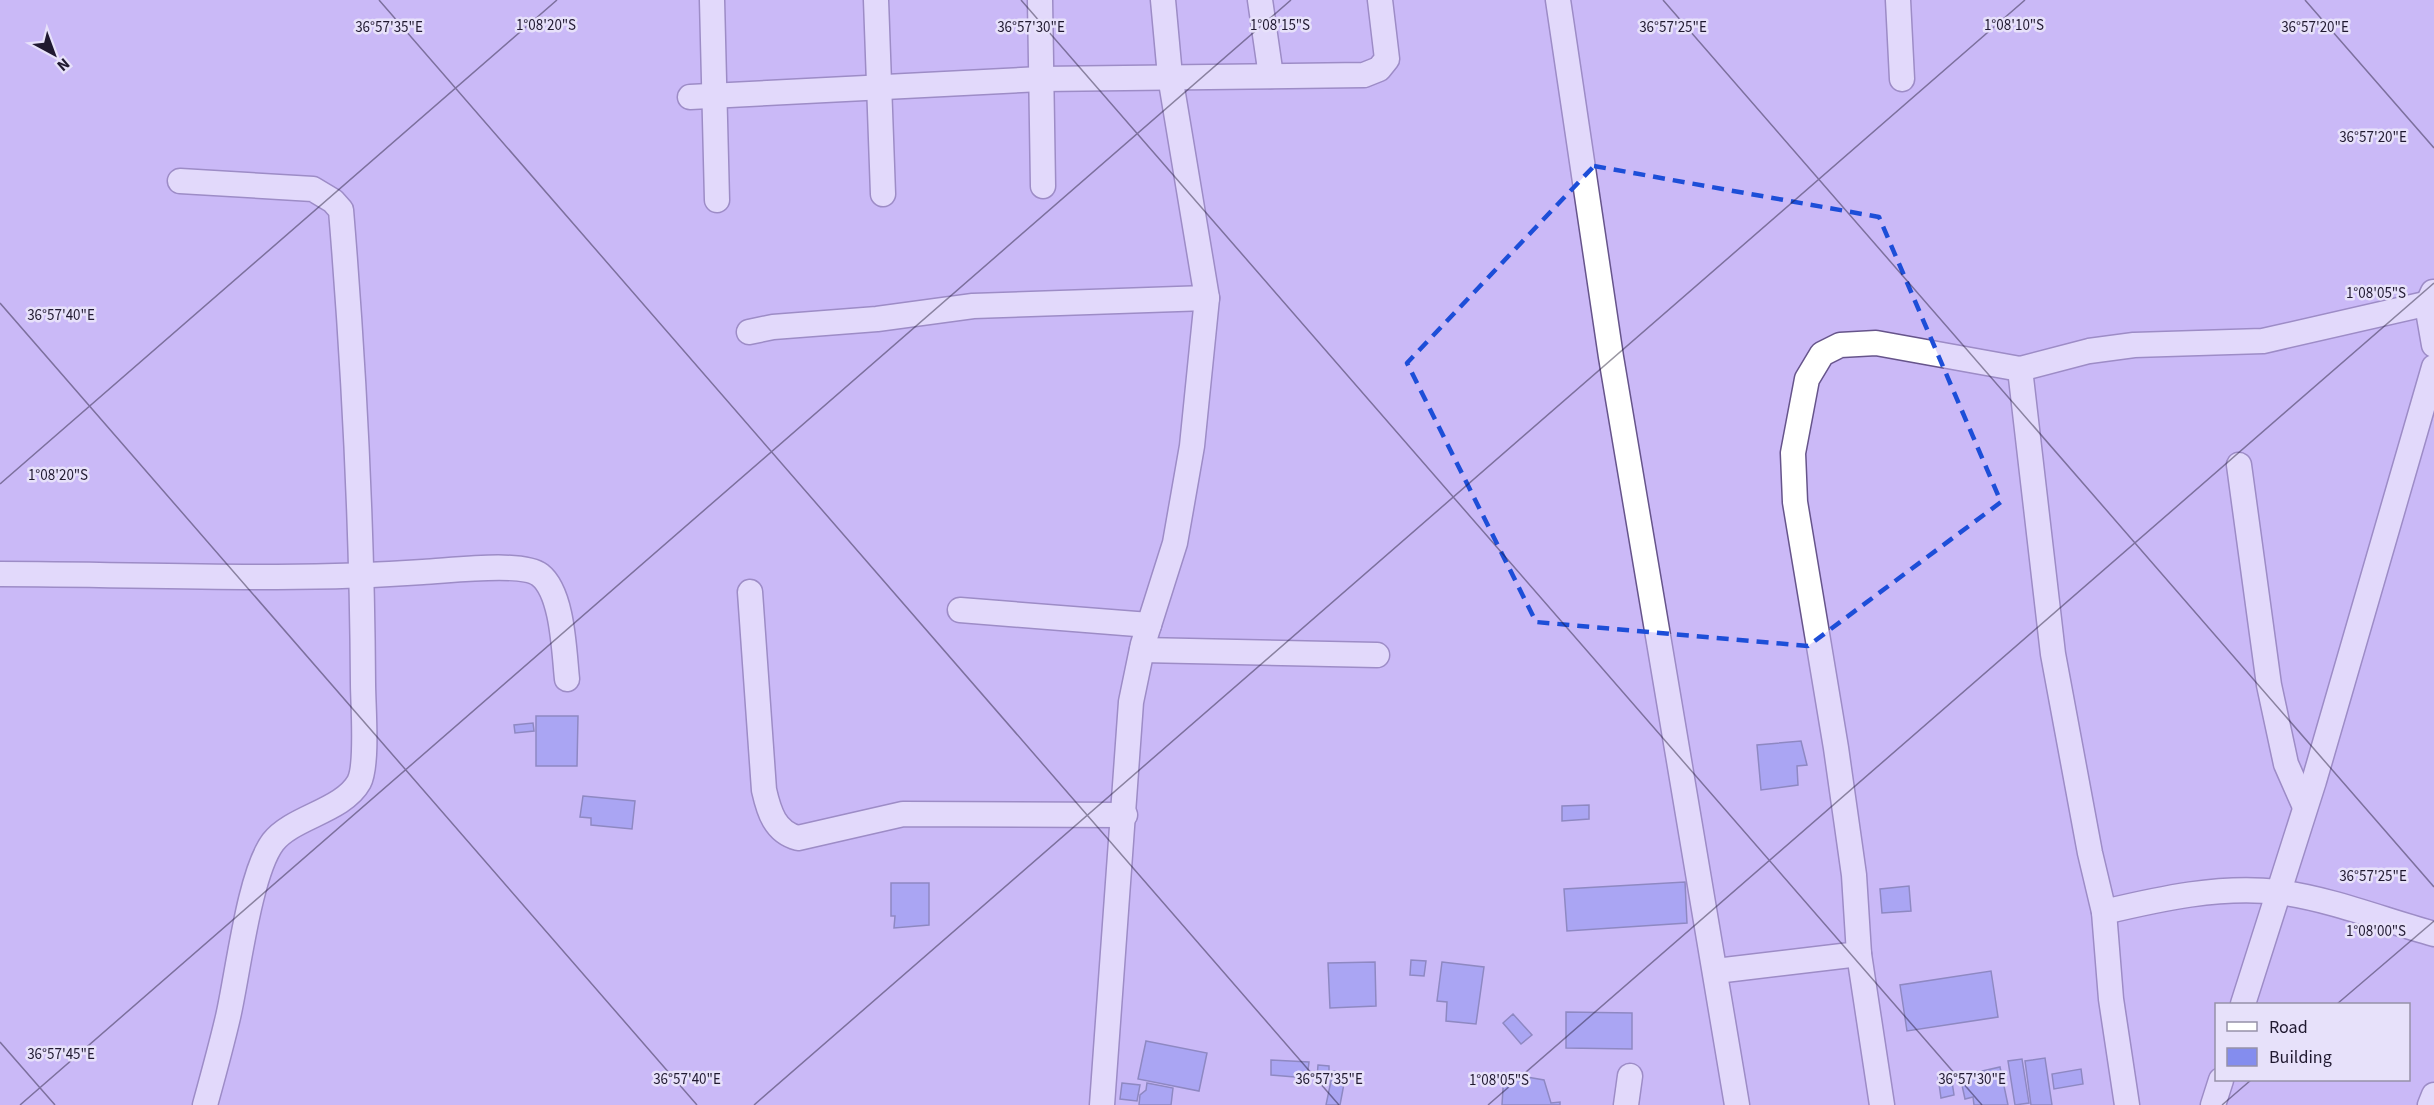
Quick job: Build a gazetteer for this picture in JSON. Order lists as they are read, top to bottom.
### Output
{
  "legend": ["Road", "Building"],
  "north": "bottom right",
  "coordinates": [
    "1°08'20\"S",
    "1°08'15\"S",
    "1°08'10\"S",
    "36°57'35\"E",
    "36°57'25\"E",
    "36°57'30\"E",
    "36°57'20\"E",
    "1°08'05\"S",
    "36°57'40\"E",
    "1°08'00\"S",
    "36°57'45\"E"
  ]
}
